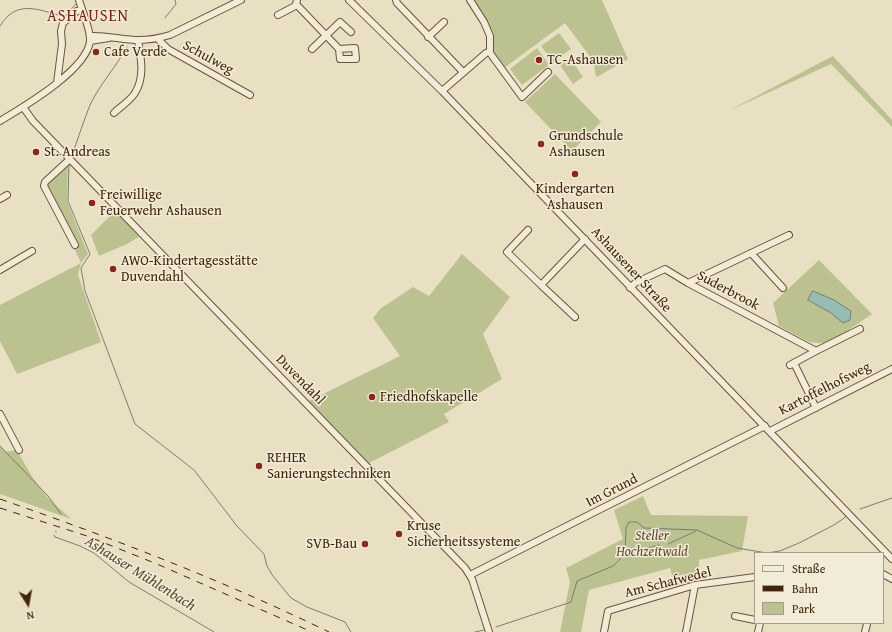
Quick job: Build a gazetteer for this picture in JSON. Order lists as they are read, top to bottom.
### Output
{
  "streets": {
    "street": [
      "Schulweg",
      "Ashausener Straße",
      "Suderbrook",
      "Duvendahl",
      "Kartoffelhofsweg",
      "Im Grund",
      "Am Schafwedel"
    ]
  },
  "crossings": [
    ["Ashausener Straße", "Suderbrook"],
    ["Ashausener Straße", "Kartoffelhofsweg"],
    ["Ashausener Straße", "Im Grund"],
    ["Duvendahl", "Im Grund"],
    ["Kartoffelhofsweg", "Im Grund"]
  ],
  "districts": ["ASHAUSEN"],
  "water": ["Ashauser Mühlenbach"],
  "parks": ["Steller Hochzeitwald"],
  "places": [
    "Cafe Verde",
    "TC-Ashausen",
    "Grundschule Ashausen",
    "St. Andreas",
    "Kindergarten Ashausen",
    "Freiwillige Feuerwehr Ashausen",
    "AWO-Kindertagesstätte Duvendahl",
    "Friedhofskapelle",
    "REHER Sanierungstechniken",
    "Kruse Sicherheitssysteme",
    "SVB-Bau"
  ],
  "legend": ["Straße", "Bahn", "Park"],
  "north": "bottom"
}
